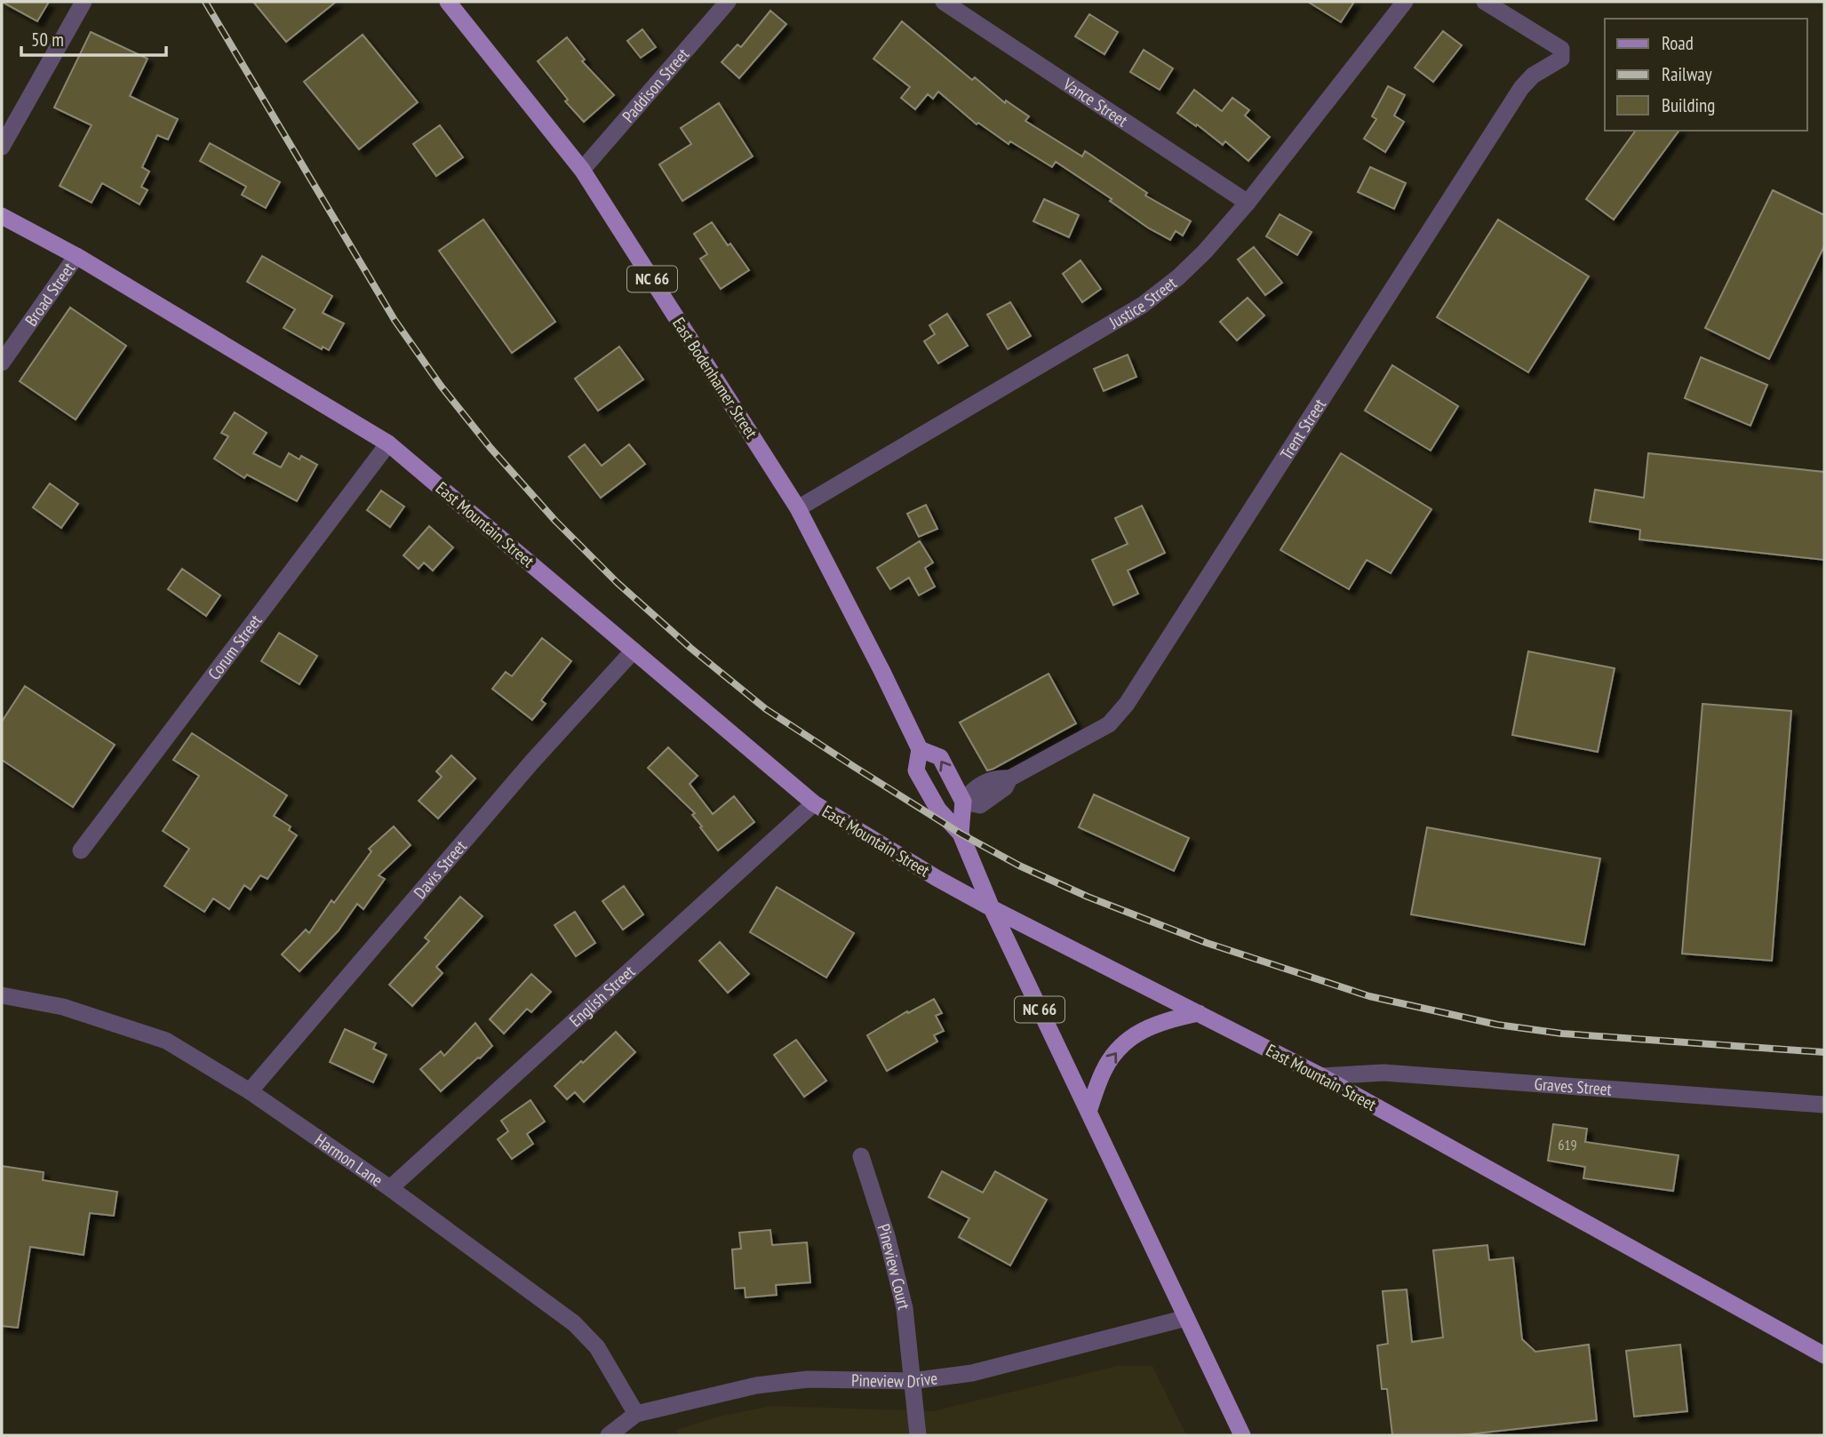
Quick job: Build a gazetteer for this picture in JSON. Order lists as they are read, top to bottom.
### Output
{
  "streets": {
    "main road": ["NC 66", "East Bodenhamer Street", "East Mountain Street"],
    "street": [
      "Paddison Street",
      "Vance Street",
      "Broad Street",
      "Justice Street",
      "Trent Street",
      "Corum Street",
      "Davis Street",
      "English Street",
      "Graves Street",
      "Harmon Lane",
      "Pineview Court",
      "Pineview Drive"
    ]
  },
  "crossings": [
    ["Paddison Street", "East Bodenhamer Street"],
    ["Vance Street", "Justice Street"],
    ["NC 66", "East Bodenhamer Street"],
    ["NC 66", "East Mountain Street"],
    ["NC 66", "Pineview Drive"],
    ["Broad Street", "East Mountain Street"],
    ["Justice Street", "East Bodenhamer Street"],
    ["East Bodenhamer Street", "Trent Street"],
    ["East Bodenhamer Street", "East Mountain Street"],
    ["East Mountain Street", "Corum Street"],
    ["East Mountain Street", "Davis Street"],
    ["East Mountain Street", "English Street"],
    ["East Mountain Street", "Graves Street"],
    ["Davis Street", "Harmon Lane"],
    ["English Street", "Harmon Lane"],
    ["Harmon Lane", "Pineview Drive"],
    ["Pineview Court", "Pineview Drive"]
  ],
  "house_numbers": ["619"],
  "legend": ["Road", "Railway", "Building"],
  "scale_bar": "50 m"
}
